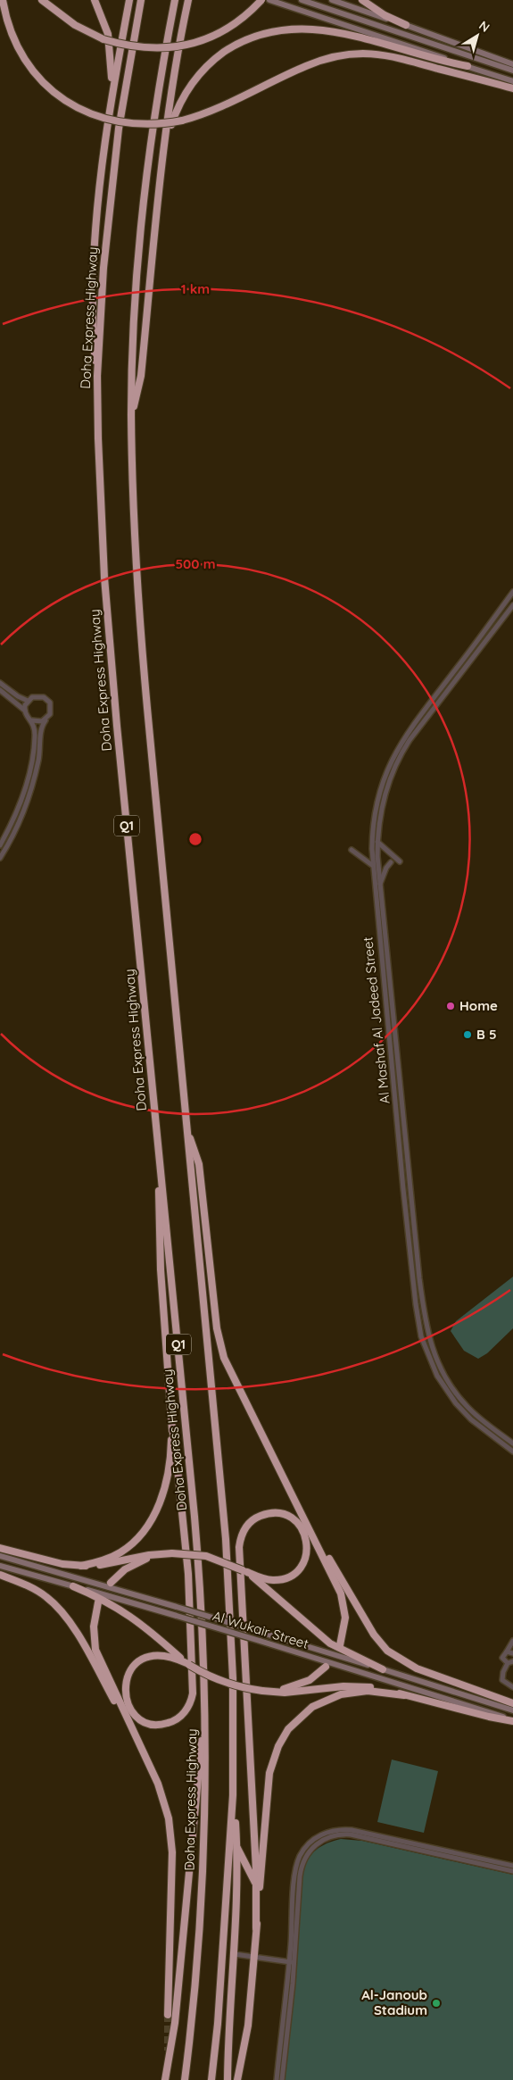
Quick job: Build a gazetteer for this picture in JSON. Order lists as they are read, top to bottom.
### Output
{
  "streets": {
    "highway": ["Doha Express Highway", "Q1"],
    "main road": ["Al Wukair Street"],
    "street": ["Al Mashaf Al Jadeed Street"]
  },
  "places": ["Home", "B 5", "Al-Janoub Stadium"],
  "north": "top right",
  "rings": ["1 km", "500 m"]
}
